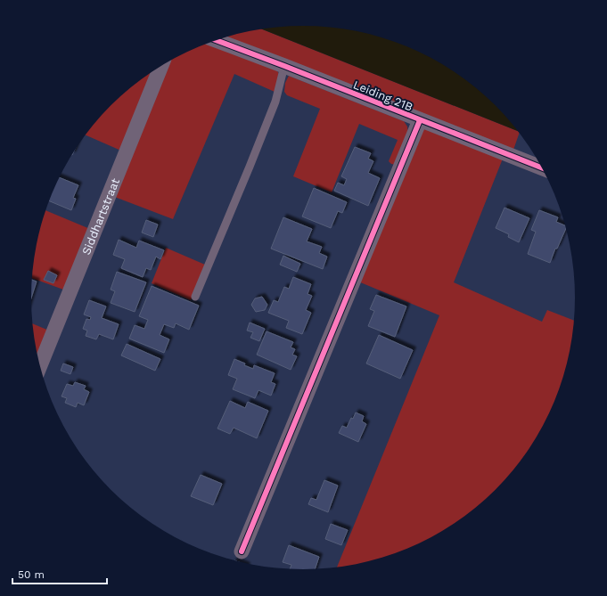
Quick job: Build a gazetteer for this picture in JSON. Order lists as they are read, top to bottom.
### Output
{
  "streets": {
    "street": ["Leiding 21B", "Siddhartstraat"]
  },
  "scale_bar": "50 m"
}
